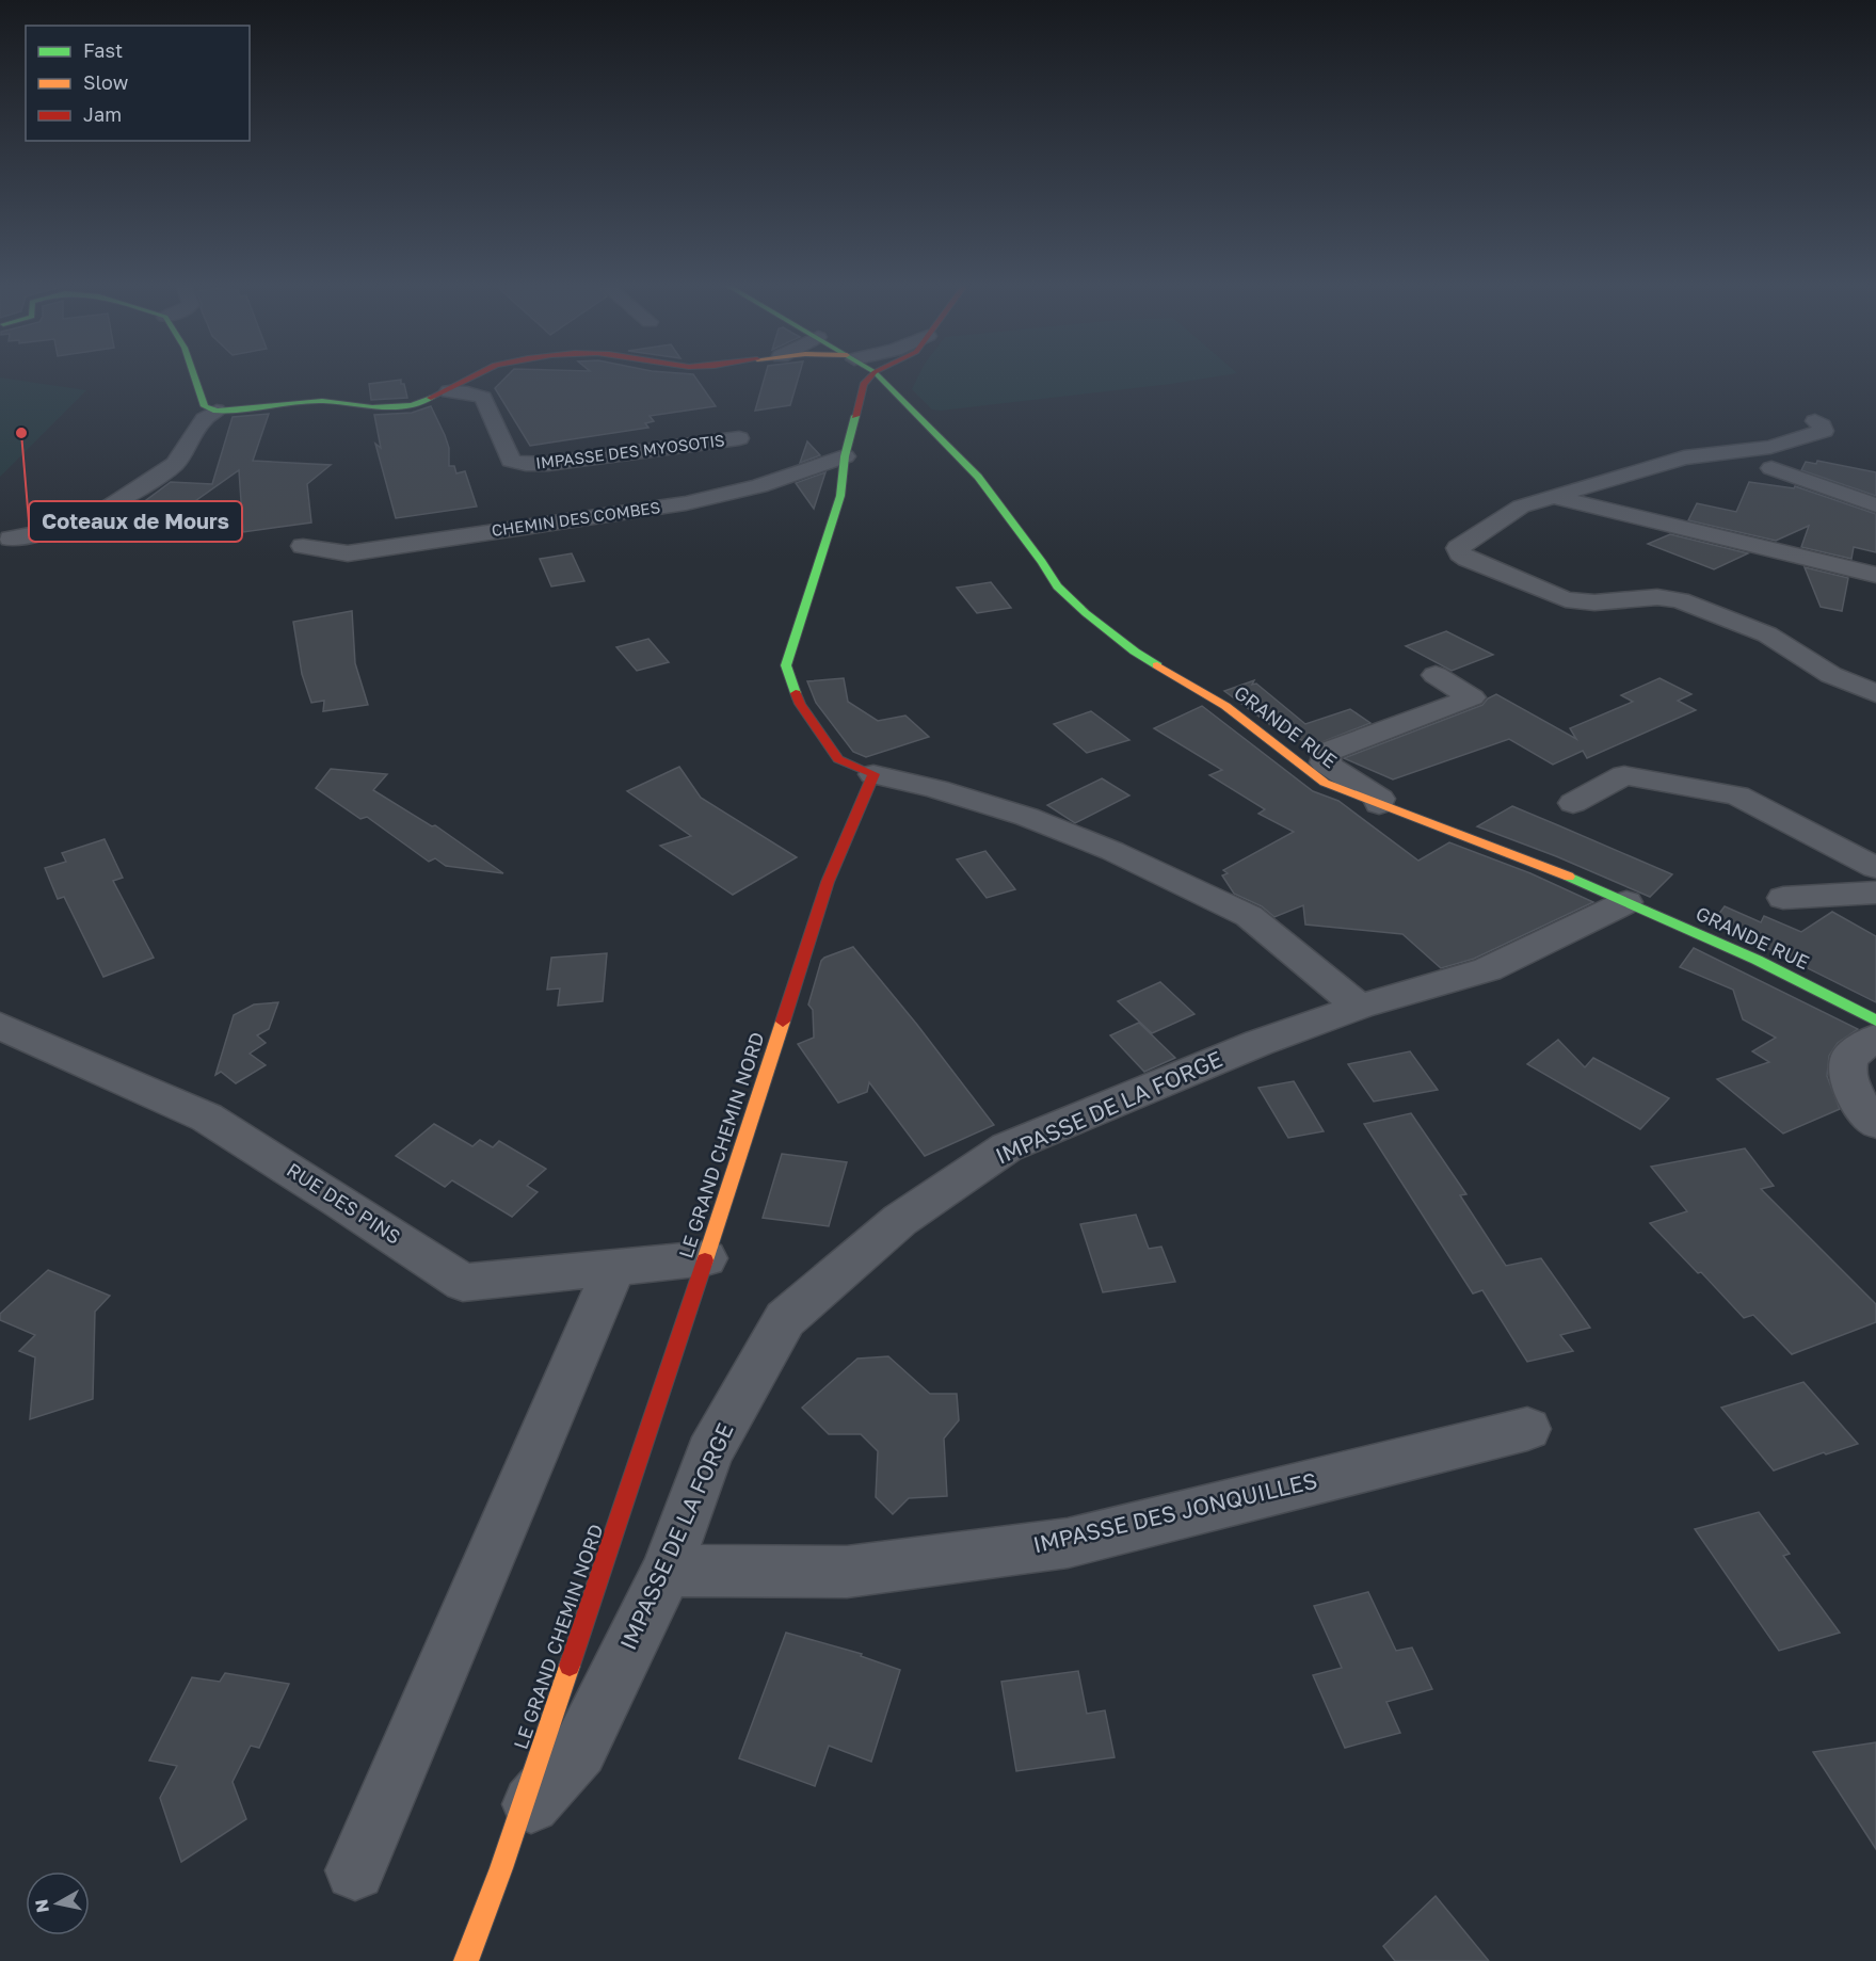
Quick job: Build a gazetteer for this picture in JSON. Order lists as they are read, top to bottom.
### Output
{
  "streets": {
    "street": [
      "IMPASSE DES MYOSOTIS",
      "CHEMIN DES COMBES",
      "GRANDE RUE",
      "IMPASSE DE LA FORGE",
      "LE GRAND CHEMIN NORD",
      "RUE DES PINS",
      "IMPASSE DES JONQUILLES"
    ]
  },
  "crossings": [
    ["GRANDE RUE", "IMPASSE DE LA FORGE"],
    ["IMPASSE DE LA FORGE", "LE GRAND CHEMIN NORD"],
    ["IMPASSE DE LA FORGE", "IMPASSE DES JONQUILLES"],
    ["LE GRAND CHEMIN NORD", "RUE DES PINS"]
  ],
  "places": ["Coteaux de Mours"],
  "legend": ["Fast", "Slow", "Jam"],
  "north": "left"
}
